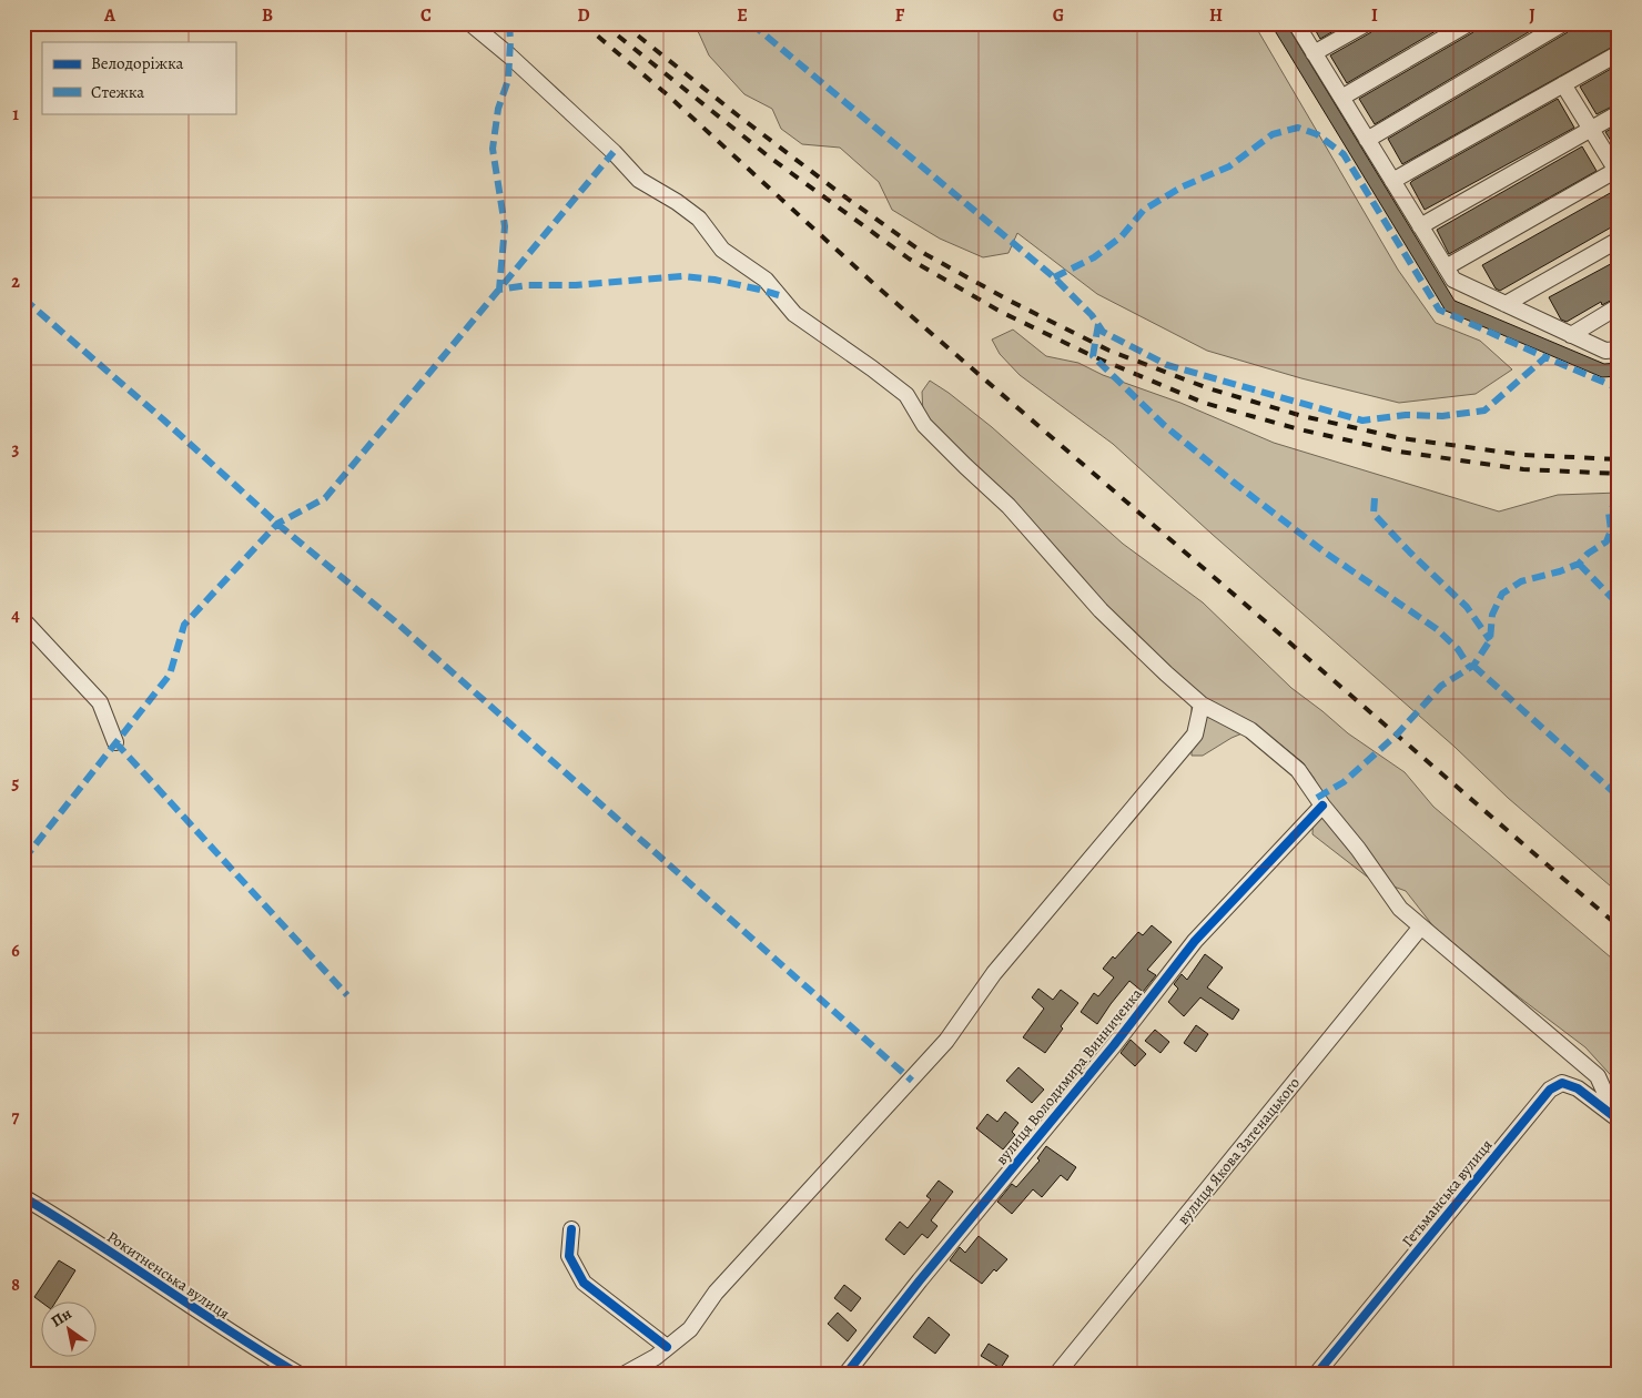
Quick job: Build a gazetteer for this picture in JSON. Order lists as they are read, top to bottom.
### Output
{
  "streets": {
    "street": [
      "вулиця Володимира Винниченка",
      "вулиця Якова Затенацького",
      "Гетьманська вулиця",
      "Рокитненська вулиця"
    ]
  },
  "legend": ["Велодоріжка", "Стежка"],
  "north": "top left",
  "grid": {
    "columns": [
      "A",
      "B",
      "C",
      "D",
      "E",
      "F",
      "G",
      "H",
      "I",
      "J"
    ],
    "rows": [
      "1",
      "2",
      "3",
      "4",
      "5",
      "6",
      "7",
      "8"
    ]
  }
}
